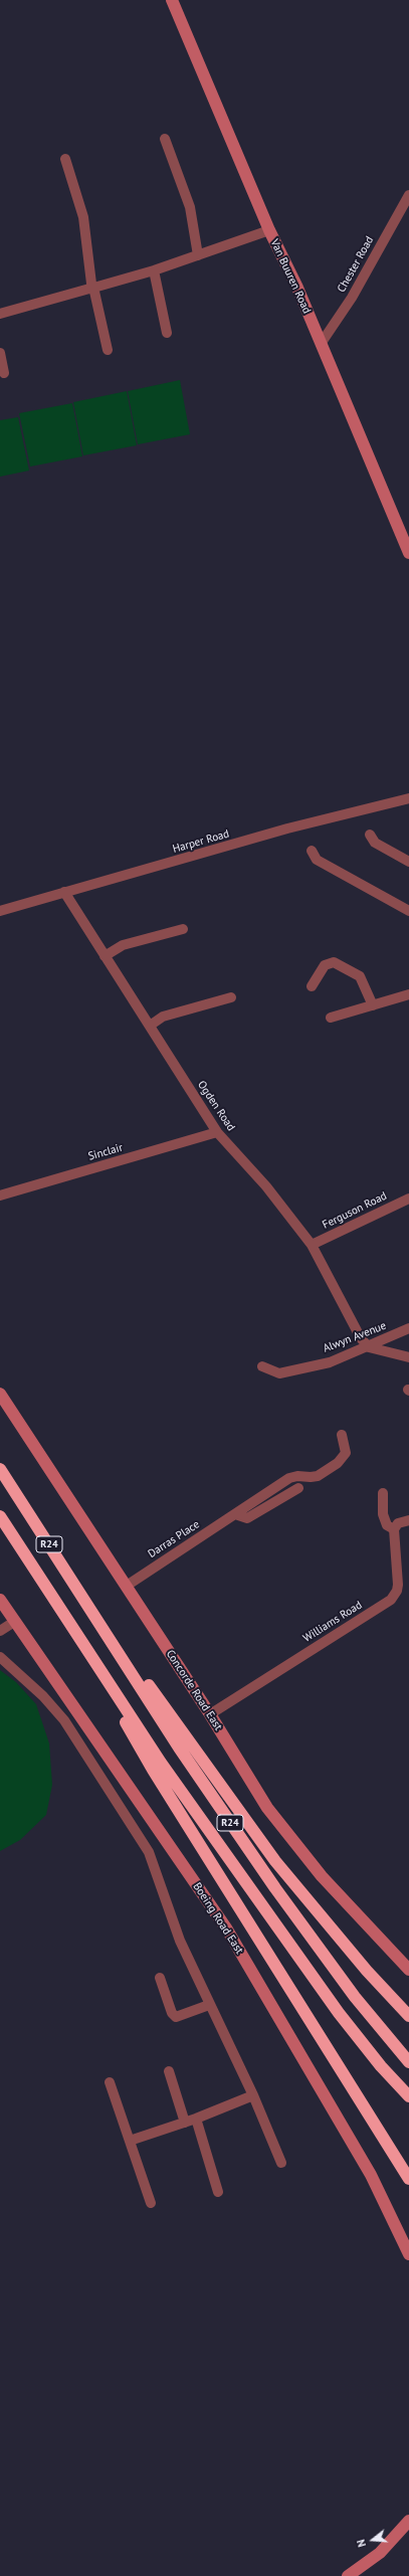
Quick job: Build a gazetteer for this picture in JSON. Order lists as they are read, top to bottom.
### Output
{
  "streets": {
    "highway": ["R24"],
    "main road": ["Van Buuren Road", "Concorde Road East", "Boeing Road East"],
    "street": [
      "Chester Road",
      "Harper Road",
      "Ogden Road",
      "Sinclair",
      "Ferguson Road",
      "Alwyn Avenue",
      "Darras Place",
      "Williams Road"
    ]
  },
  "crossings": [
    ["Chester Road", "Van Buuren Road"],
    ["Harper Road", "Ogden Road"],
    ["Ogden Road", "Sinclair"],
    ["Ogden Road", "Ferguson Road"],
    ["Ogden Road", "Alwyn Avenue"],
    ["Darras Place", "Concorde Road East"],
    ["Williams Road", "Concorde Road East"]
  ],
  "north": "left"
}
